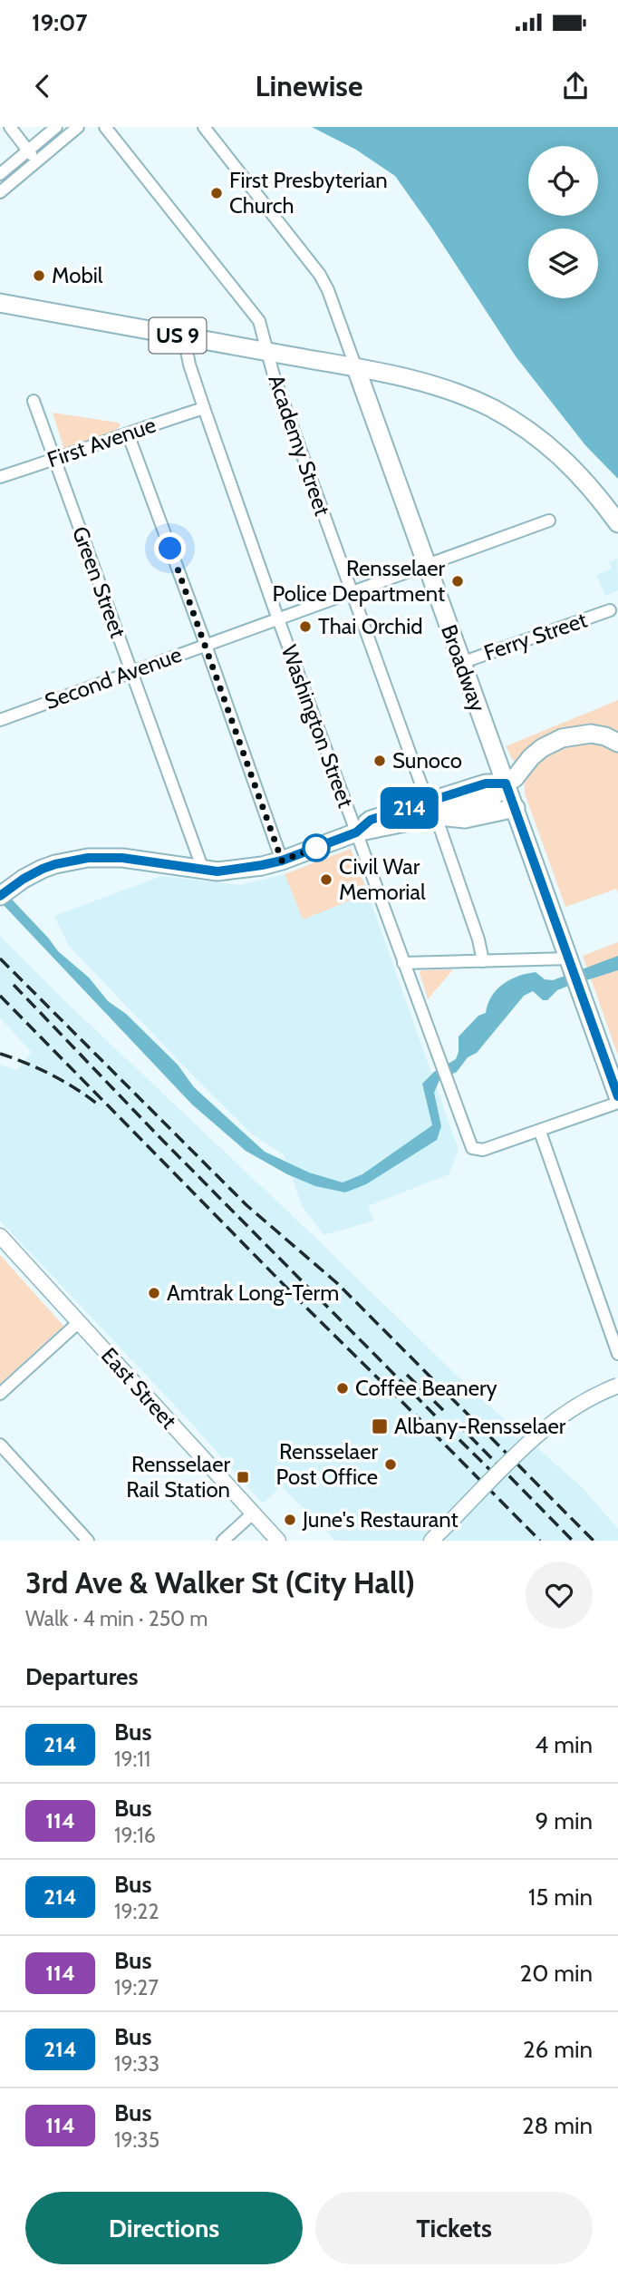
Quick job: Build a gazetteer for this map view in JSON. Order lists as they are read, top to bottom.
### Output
{
  "streets": {
    "main road": ["US 9", "Broadway"],
    "street": [
      "First Avenue",
      "Academy Street",
      "Green Street",
      "Ferry Street",
      "Second Avenue",
      "Washington Street",
      "East Street"
    ]
  },
  "crossings": [
    ["US 9", "Academy Street"],
    ["US 9", "Broadway"],
    ["US 9", "Washington Street"],
    ["First Avenue", "Green Street"],
    ["First Avenue", "Washington Street"],
    ["Academy Street", "Second Avenue"],
    ["Green Street", "Second Avenue"],
    ["Ferry Street", "Broadway"],
    ["Broadway", "Second Avenue"],
    ["Second Avenue", "Washington Street"]
  ],
  "places": {
    "other": [
      "First Presbyterian Church",
      "Mobil",
      "Rensselaer Police Department",
      "Thai Orchid",
      "Sunoco",
      "Civil War Memorial",
      "Amtrak Long-Term",
      "Coffee Beanery",
      "Rensselaer Post Office",
      "June's Restaurant"
    ],
    "transit": ["Albany-Rensselaer", "Rensselaer Rail Station"]
  },
  "lines": ["bus line 214"],
  "page": {
    "status": "19:07",
    "header": "Linewise",
    "on_map": "214",
    "heading": [
      ["3rd Ave & Walker St (City Hall)", "Walk · 4 min · 250 m"],
      "Departures"
    ],
    "list": [
      {
        "mark": "214",
        "name": "Bus",
        "note": "19:11",
        "value": "4 min"
      },
      {
        "mark": "114",
        "name": "Bus",
        "note": "19:16",
        "value": "9 min"
      },
      {
        "mark": "214",
        "name": "Bus",
        "note": "19:22",
        "value": "15 min"
      },
      {
        "mark": "114",
        "name": "Bus",
        "note": "19:27",
        "value": "20 min"
      },
      {
        "mark": "214",
        "name": "Bus",
        "note": "19:33",
        "value": "26 min"
      },
      {
        "mark": "114",
        "name": "Bus",
        "note": "19:35",
        "value": "28 min"
      }
    ],
    "buttons": ["Directions", "Tickets"]
  }
}
